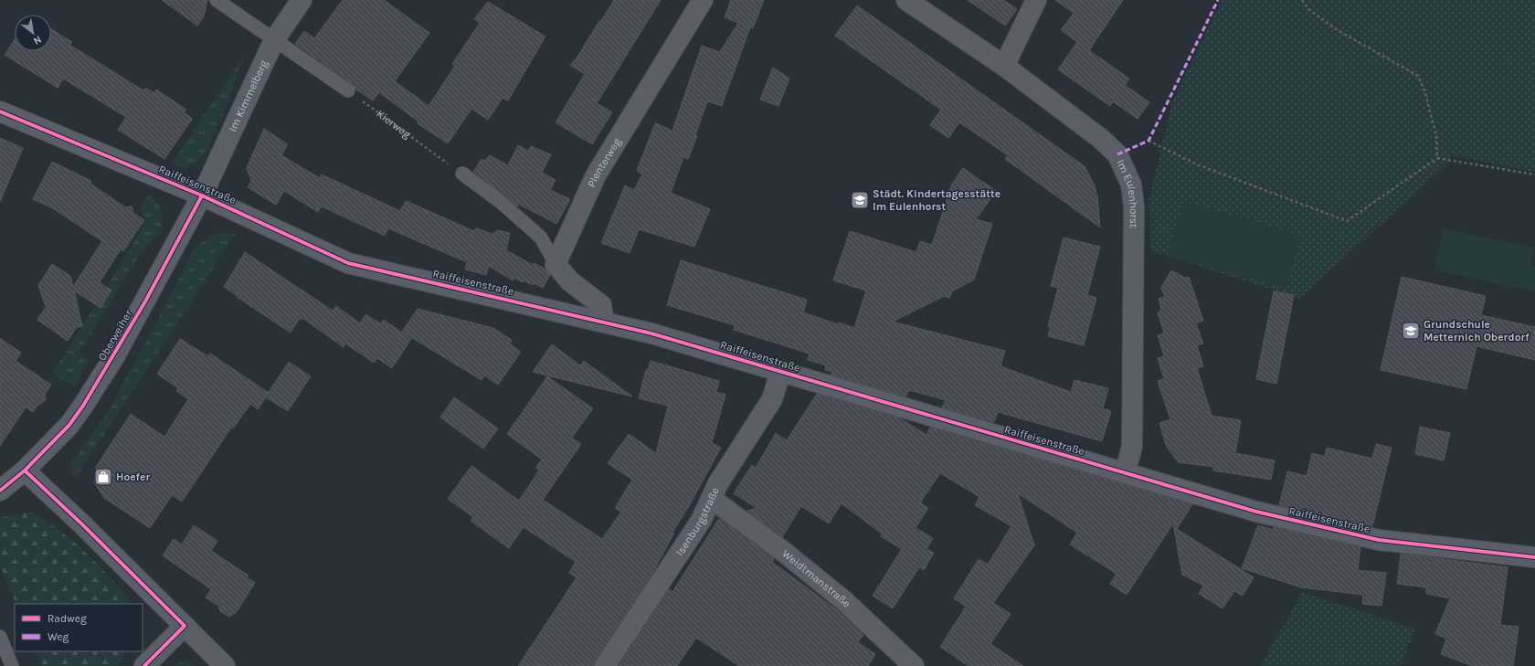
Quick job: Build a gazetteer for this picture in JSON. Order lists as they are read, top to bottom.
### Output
{
  "streets": {
    "street": [
      "Im Kimmelberg",
      "Plenterweg",
      "Raiffeisenstraße",
      "Im Eulenhorst",
      "Oberweiher",
      "Isenburgstraße",
      "Weidtmanstraße"
    ],
    "path": ["Kierweg"]
  },
  "crossings": [
    ["Im Kimmelberg", "Raiffeisenstraße"],
    ["Im Kimmelberg", "Oberweiher"],
    ["Raiffeisenstraße", "Im Eulenhorst"],
    ["Raiffeisenstraße", "Oberweiher"],
    ["Raiffeisenstraße", "Isenburgstraße"],
    ["Isenburgstraße", "Weidtmanstraße"]
  ],
  "places": {
    "school or university": ["Städt. Kindertagesstätte Im Eulenhorst", "Grundschule Metternich Oberdorf"],
    "shop": ["Hoefer"]
  },
  "legend": ["Radweg", "Weg"],
  "north": "bottom right"
}
